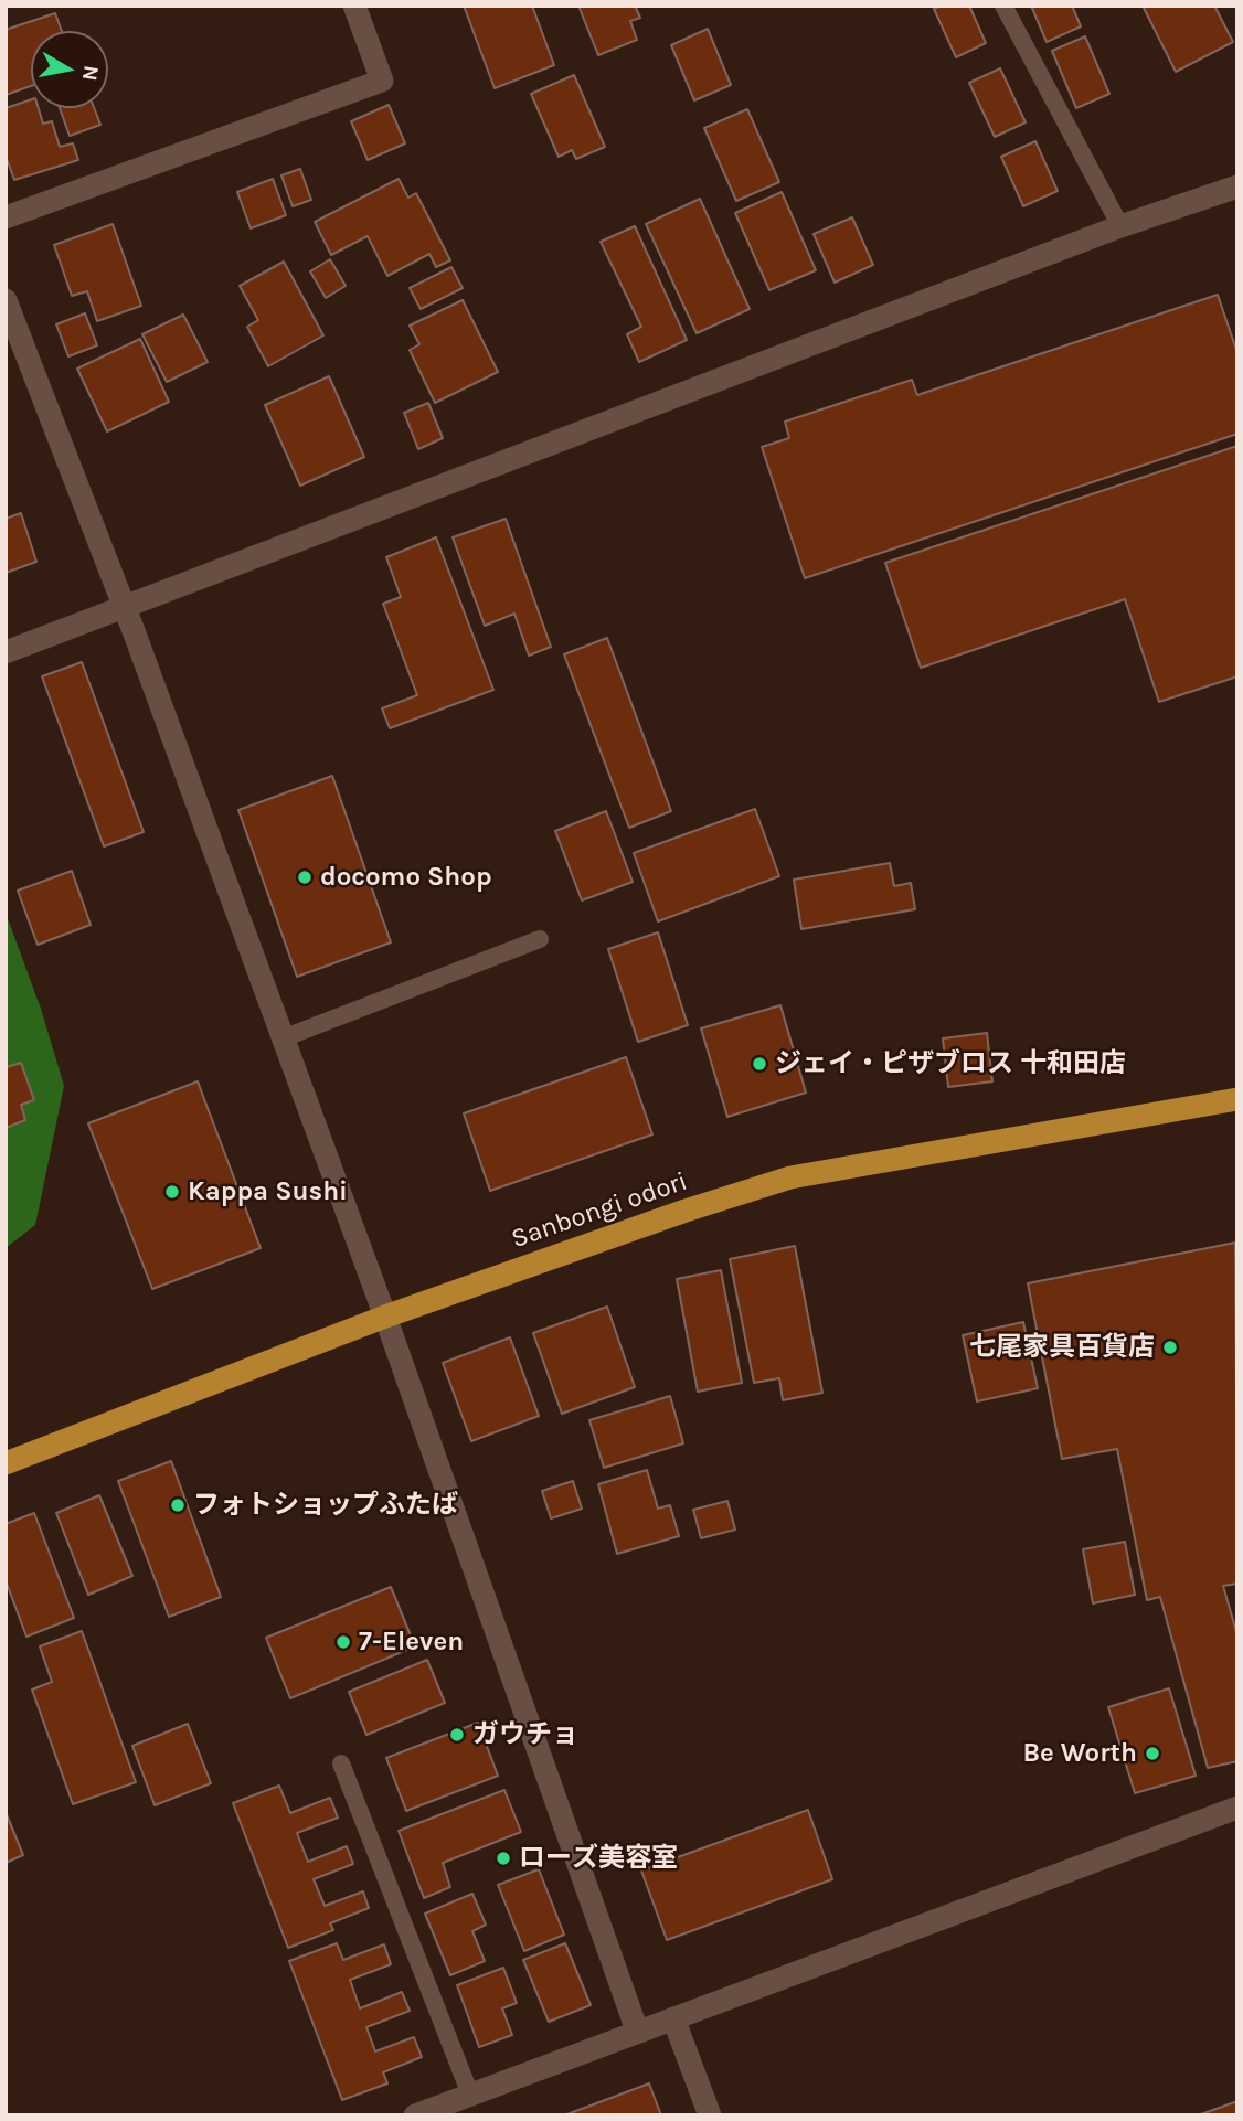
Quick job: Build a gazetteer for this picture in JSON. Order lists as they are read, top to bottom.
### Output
{
  "streets": {
    "main road": ["Sanbongi odori"]
  },
  "places": [
    "docomo Shop",
    "ジェイ・ピザブロス 十和田店",
    "Kappa Sushi",
    "七尾家具百貨店",
    "フォトショップふたば",
    "7-Eleven",
    "ガウチョ",
    "Be Worth",
    "ローズ美容室"
  ],
  "north": "right"
}
